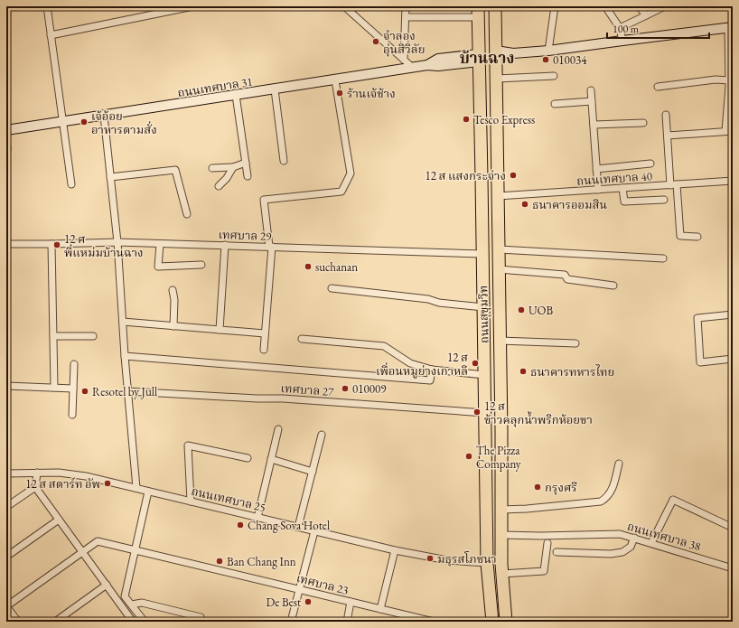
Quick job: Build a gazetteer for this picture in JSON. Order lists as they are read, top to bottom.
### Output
{
  "streets": {
    "highway": ["ถนนสุขุมวิท"],
    "main road": ["ถนนเทศบาล 31"],
    "street": [
      "ถนนเทศบาล 40",
      "เทศบาล 29",
      "เทศบาล 27",
      "ถนนเทศบาล 25",
      "ถนนเทศบาล 38",
      "เทศบาล 23"
    ]
  },
  "crossings": [
    ["ถนนเทศบาล 31", "ถนนสุขุมวิท"],
    ["ถนนเทศบาล 40", "ถนนสุขุมวิท"],
    ["เทศบาล 29", "ถนนสุขุมวิท"],
    ["ถนนสุขุมวิท", "เทศบาล 27"],
    ["ถนนสุขุมวิท", "ถนนเทศบาล 25"],
    ["ถนนสุขุมวิท", "ถนนเทศบาล 38"]
  ],
  "districts": ["บ้านฉาง"],
  "places": [
    "จำลอง อุ่นสิวิลัย",
    "010034",
    "ร้านเจ้ช้าง",
    "Tesco Express",
    "เจ้อ้อย อาหารตามสั่ง",
    "12 ส แสงกระจ่าง",
    "ธนาคารออมสิน",
    "12 ศ พี่แหม่มบ้านฉาง",
    "suchanan",
    "UOB",
    "12 ส เพื่อนหมูย่างเกาหลี",
    "ธนาคารทหารไทย",
    "010009",
    "Resotel by Jull",
    "12 ส ข้าวคลุกน้ำพริกห้อยขา",
    "The Pizza Company",
    "12 ส สตาร์ท อัพ",
    "กรุงศรี",
    "Chang Sova Hotel",
    "มธุรสโภชนา",
    "Ban Chang Inn",
    "De Best"
  ],
  "scale_bar": "100 m"
}
